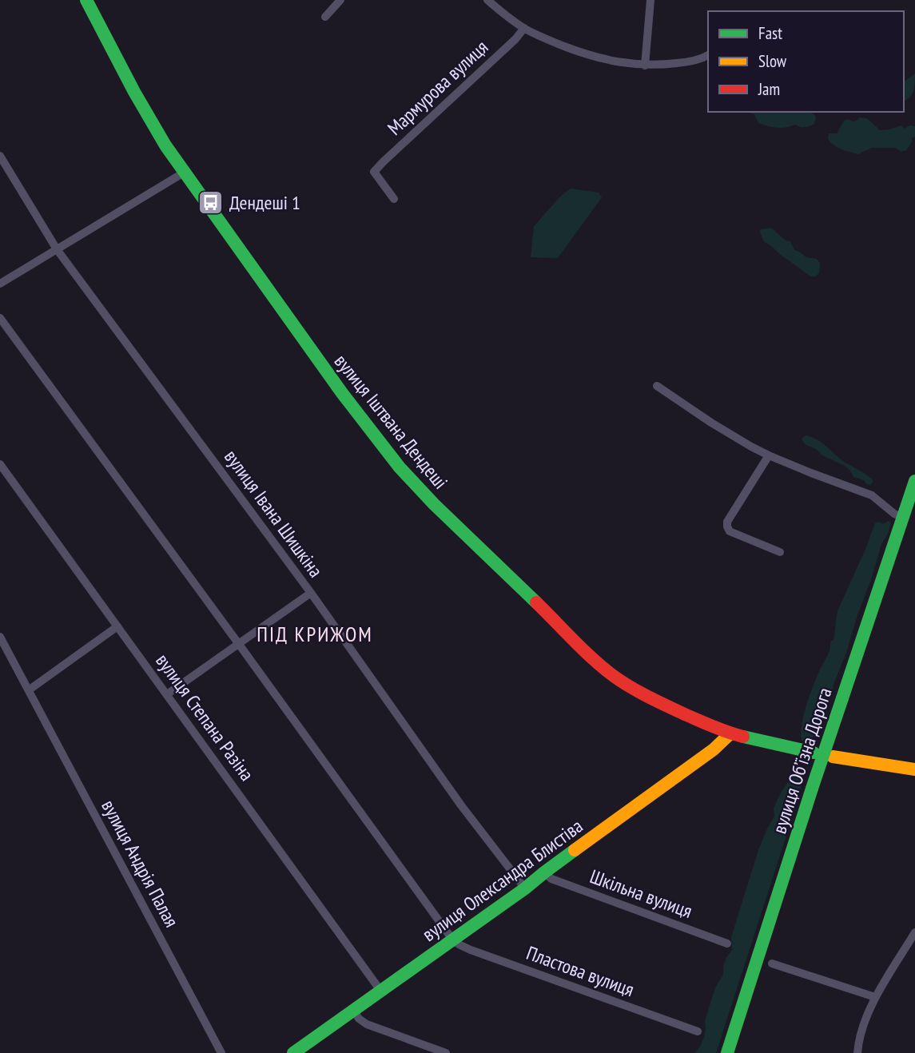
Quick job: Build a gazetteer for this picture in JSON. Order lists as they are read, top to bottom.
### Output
{
  "streets": {
    "main road": ["вулиця Іштвана Дендеші", "вулиця Обʼїзна Дорога", "вулиця Олександра Блистіва"],
    "street": [
      "Мармурова вулиця",
      "вулиця Івана Шишкіна",
      "вулиця Степана Разіна",
      "вулиця Андрія Палая",
      "Шкільна вулиця",
      "Пластова вулиця"
    ]
  },
  "crossings": [
    ["вулиця Іштвана Дендеші", "вулиця Олександра Блистіва"],
    ["вулиця Івана Шишкіна", "вулиця Олександра Блистіва"],
    ["вулиця Степана Разіна", "вулиця Олександра Блистіва"],
    ["вулиця Олександра Блистіва", "Шкільна вулиця"],
    ["вулиця Олександра Блистіва", "Пластова вулиця"]
  ],
  "districts": ["ПІД КРИЖОМ"],
  "places": {
    "bus stop": ["Дендеші 1"]
  },
  "legend": ["Fast", "Slow", "Jam"]
}
